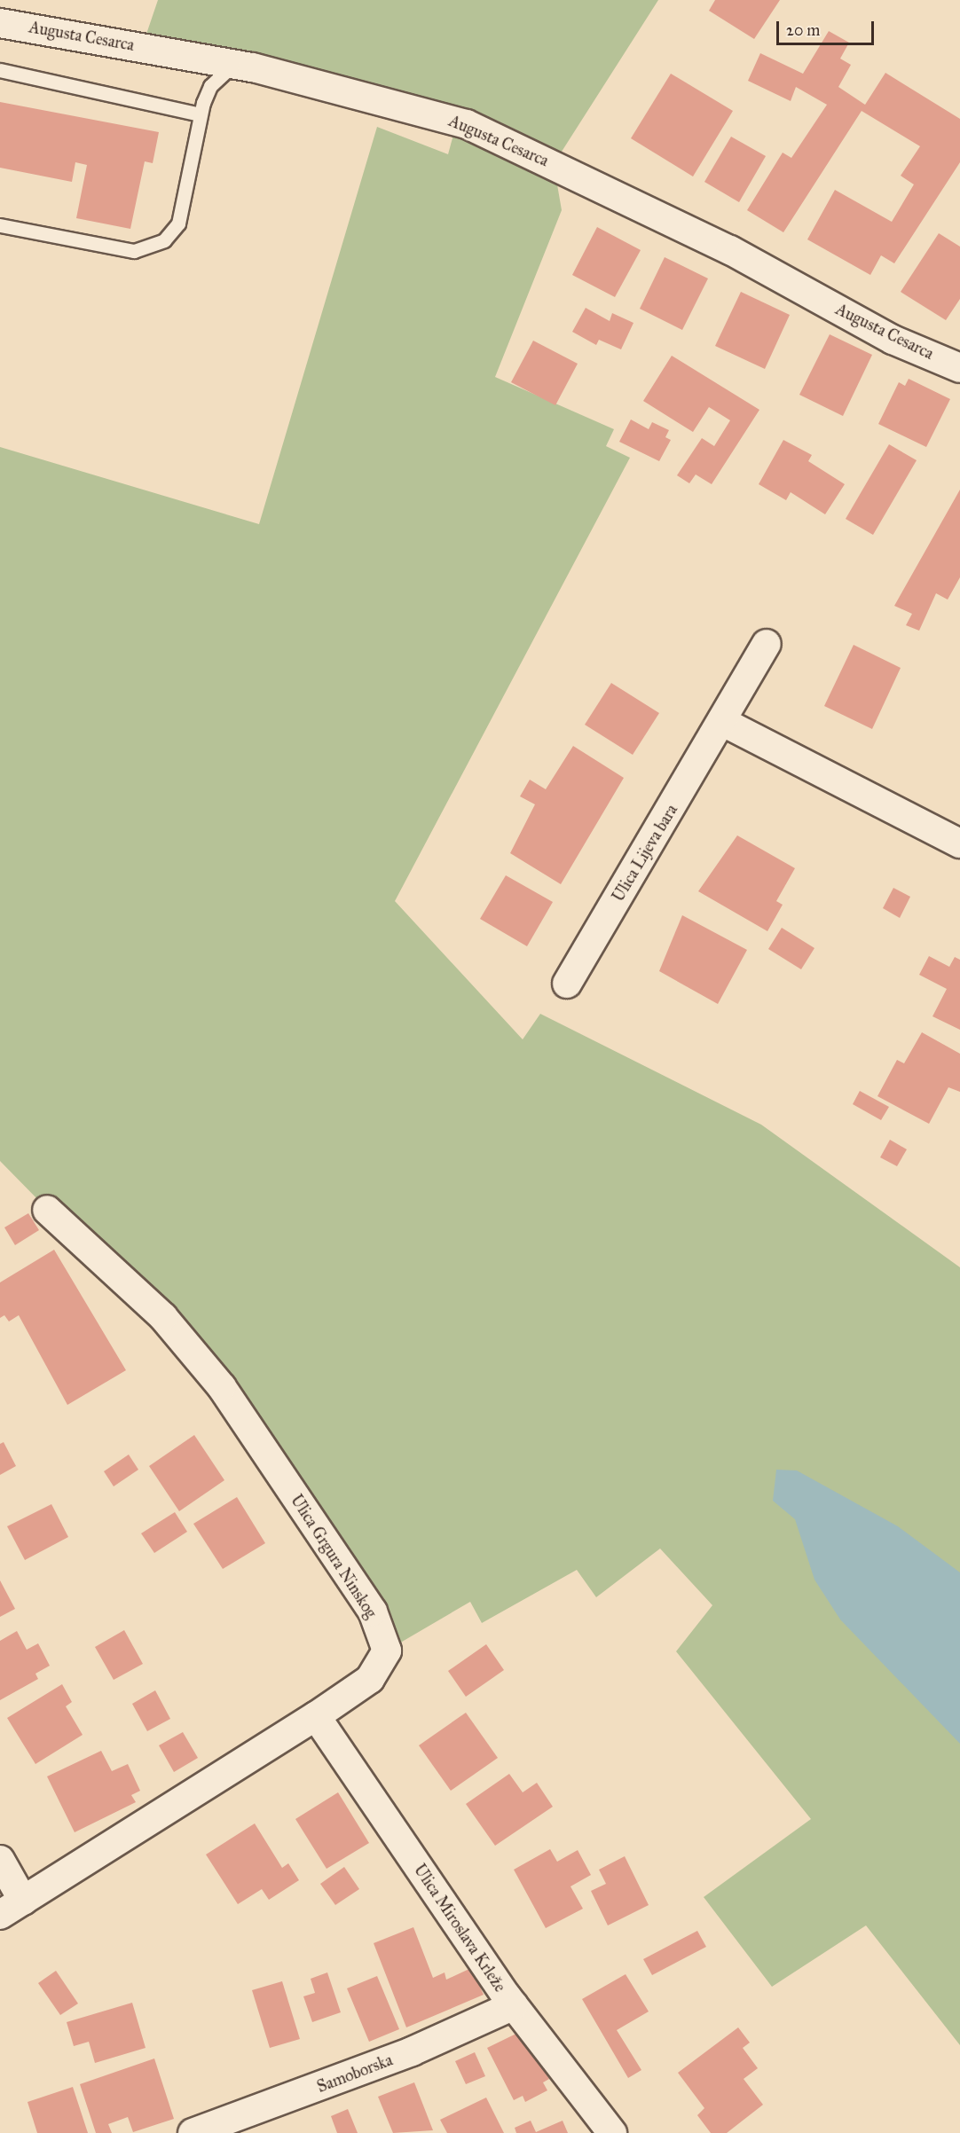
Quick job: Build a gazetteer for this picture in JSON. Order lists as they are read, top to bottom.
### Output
{
  "streets": {
    "street": [
      "Augusta Cesarca",
      "Ulica Lijeva bara",
      "Ulica Grgura Ninskog",
      "Ulica Miroslava Krleže",
      "Samoborska"
    ]
  },
  "crossings": [
    ["Ulica Grgura Ninskog", "Ulica Miroslava Krleže"],
    ["Ulica Miroslava Krleže", "Samoborska"]
  ],
  "scale_bar": "20 m"
}
